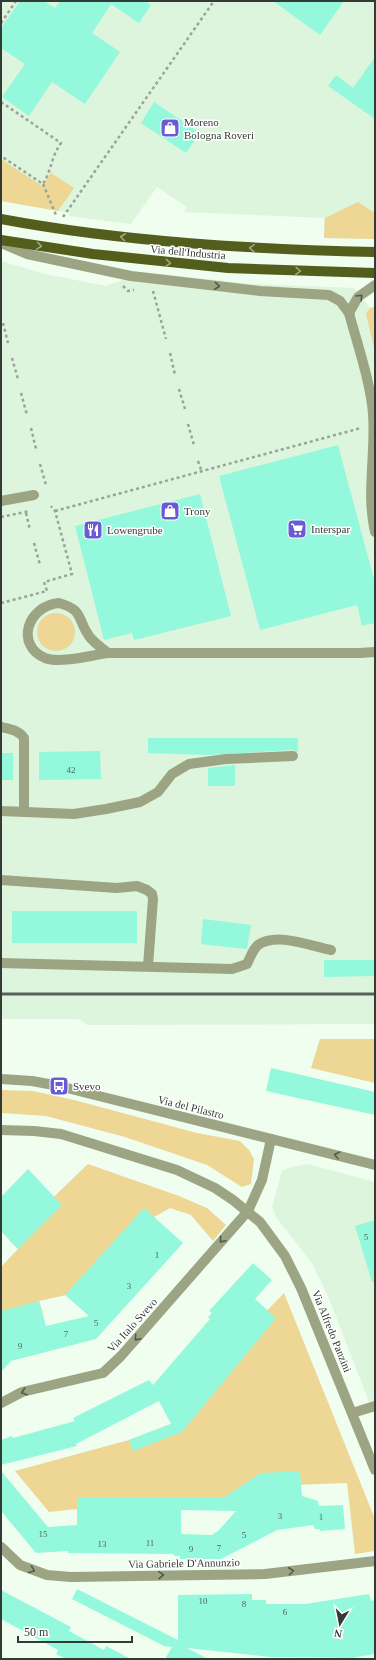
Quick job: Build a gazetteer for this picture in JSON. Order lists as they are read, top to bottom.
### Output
{
  "streets": {
    "main road": ["Via dell'Industria"],
    "street": [
      "Via del Pilastro",
      "Via Italo Svevo",
      "Via Alfredo Panzini",
      "Via Gabriele D'Annunzio"
    ]
  },
  "crossings": [
    ["Via Italo Svevo", "Via Alfredo Panzini"]
  ],
  "one_way": ["Via Italo Svevo", "Via Gabriele D'Annunzio"],
  "places": {
    "shop": ["Moreno Bologna Roveri", "Trony"],
    "supermarket": ["Interspar"],
    "restaurant": ["Lowengrube"],
    "bus stop": ["Svevo"]
  },
  "house_numbers": [
    "42",
    "5",
    "1",
    "3",
    "5",
    "7",
    "9",
    "3",
    "1",
    "15",
    "5",
    "11",
    "13",
    "7",
    "9",
    "10",
    "8",
    "6"
  ],
  "scale_bar": "50 m",
  "north": "bottom"
}
